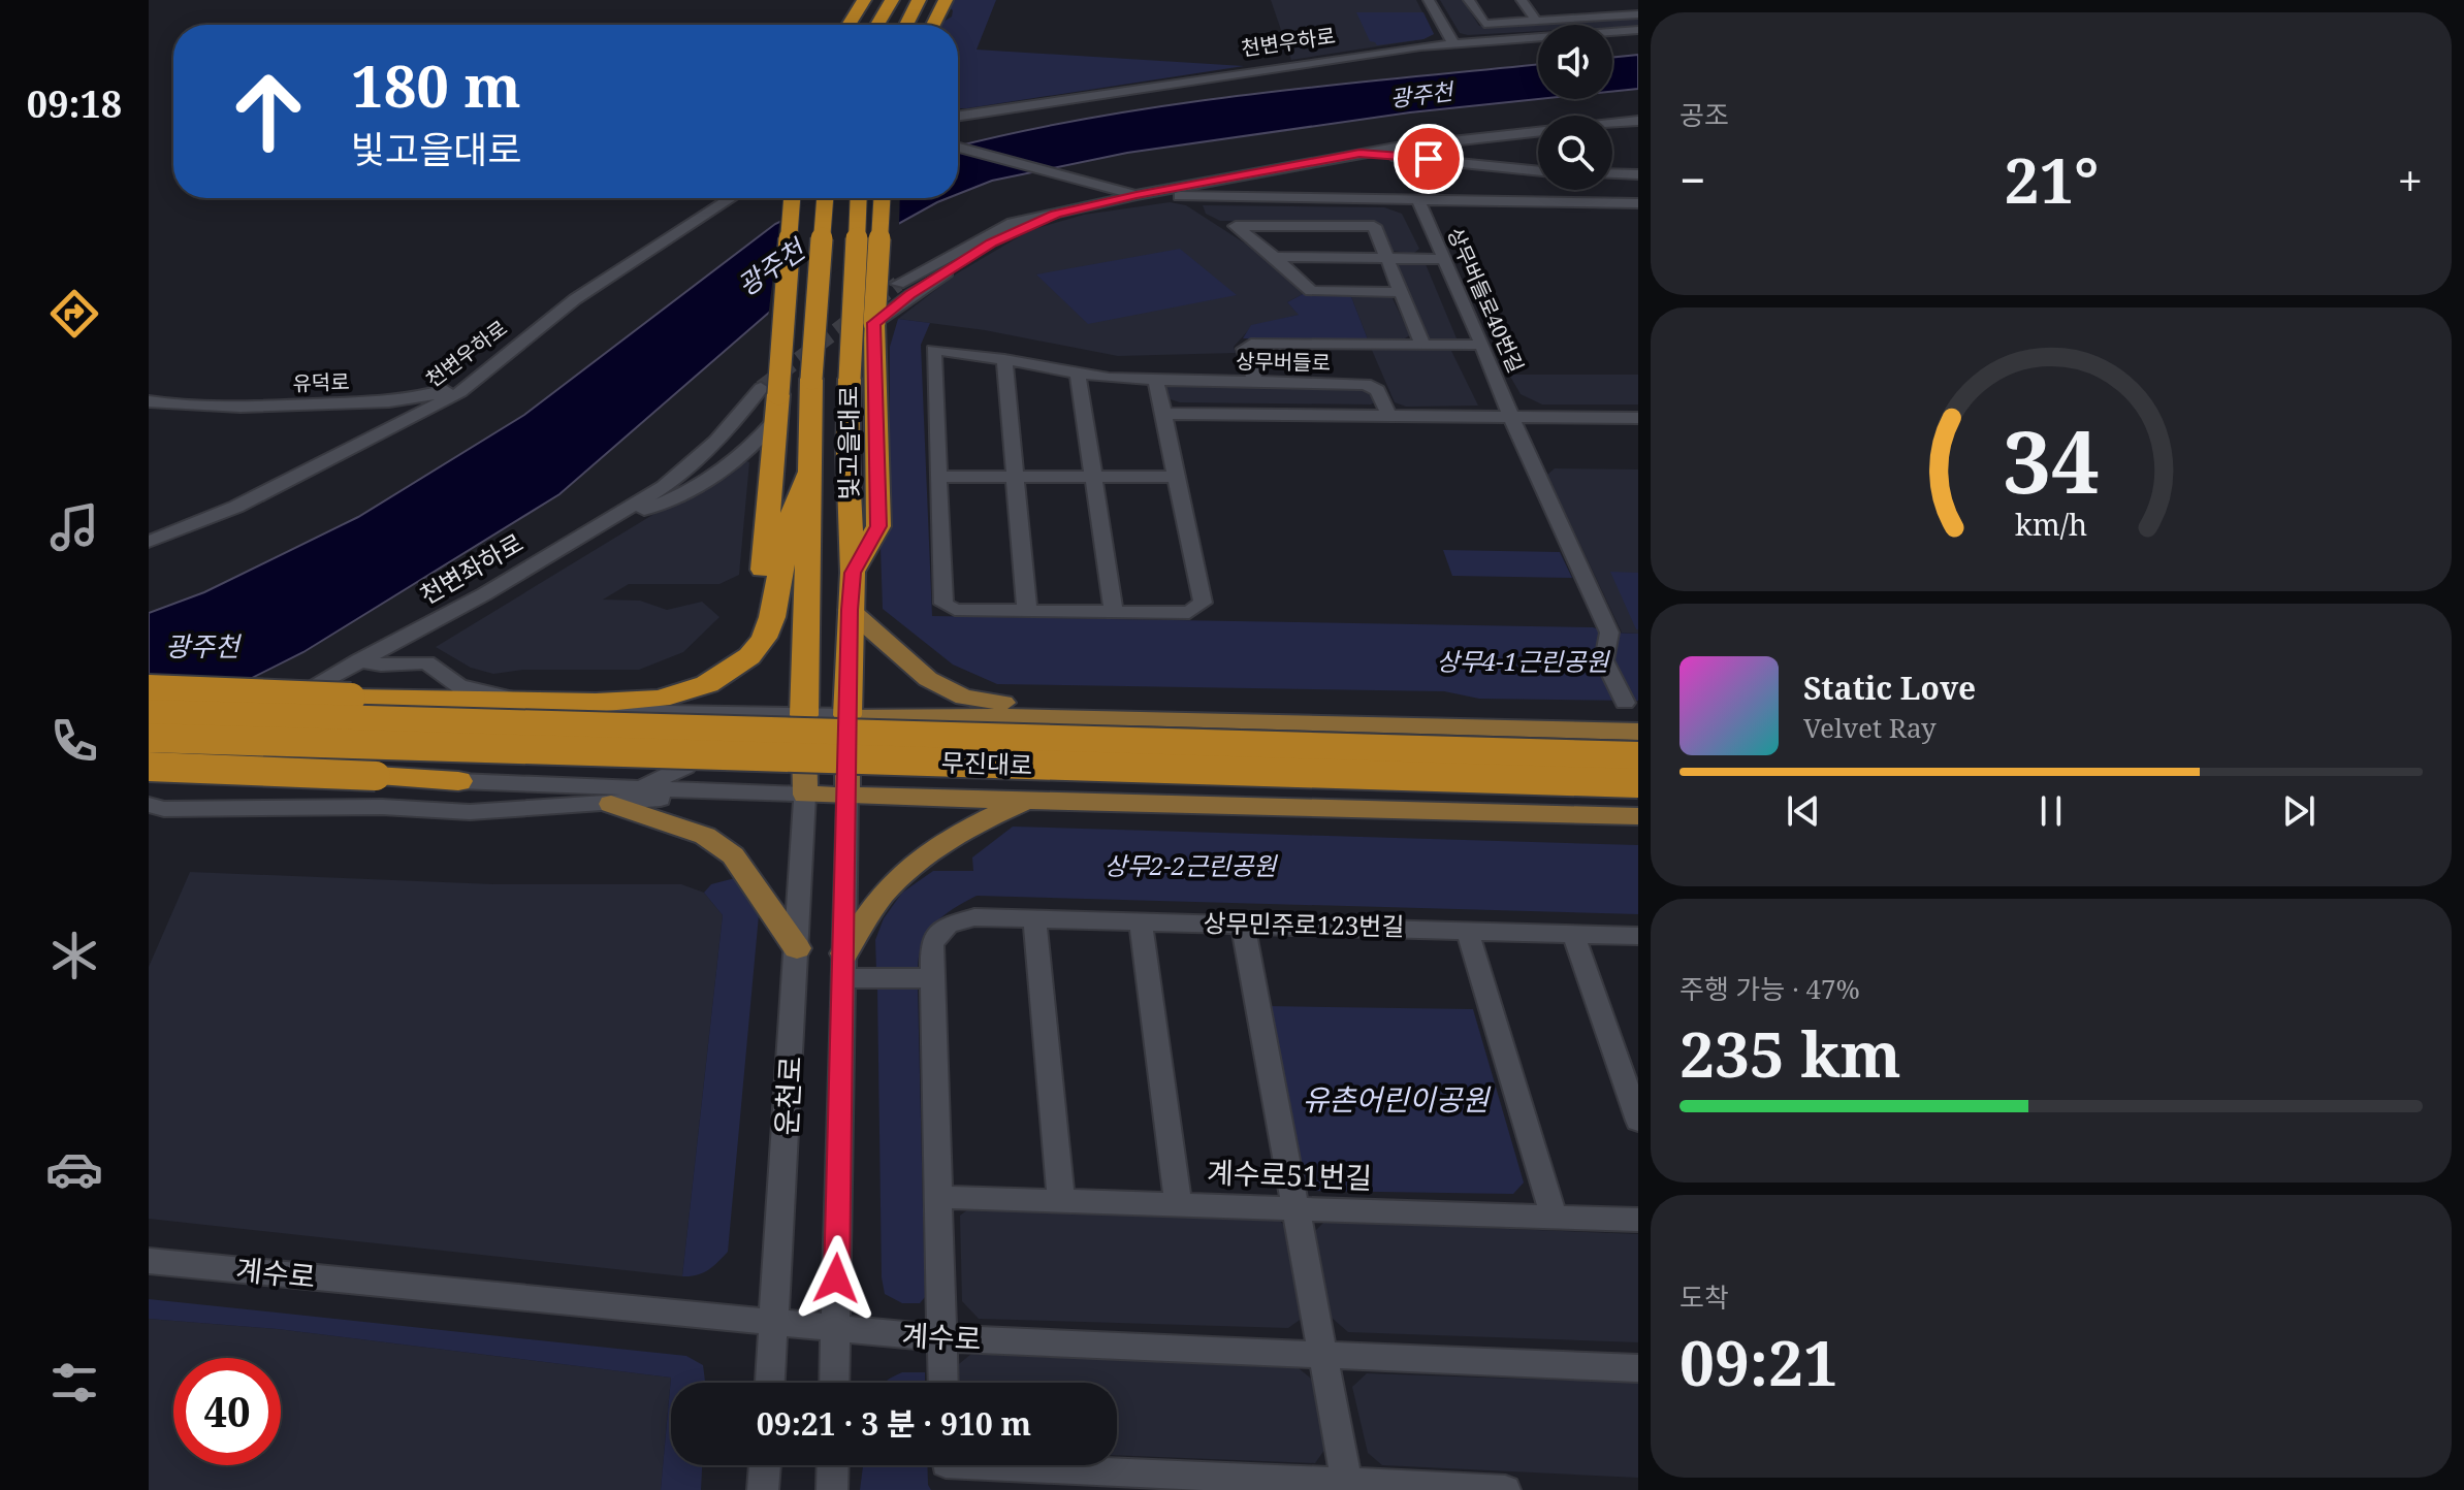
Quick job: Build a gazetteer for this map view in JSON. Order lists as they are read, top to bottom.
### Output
{
  "streets": {
    "highway": ["빛고을대로", "무진대로"],
    "street": [
      "천변우하로",
      "상무버들로40번길",
      "상무버들로",
      "유덕로",
      "천변좌하로",
      "상무민주로123번길",
      "운천로",
      "계수로51번길",
      "계수로"
    ]
  },
  "crossings": [
    ["천변우하로", "유덕로"],
    ["빛고을대로", "무진대로"],
    ["빛고을대로", "운천로"],
    ["무진대로", "운천로"],
    ["운천로", "계수로"]
  ],
  "water": ["광주천"],
  "parks": ["상무4-1근린공원", "상무2-2근린공원", "유촌어린이공원"],
  "page": {
    "tabs": "09:18",
    "tile": [
      "공조",
      ["주행 가능 · 47%", "235 km"],
      ["도착", "09:21"]
    ],
    "turn": ["180 m", "빛고을대로"],
    "heat": ["−", "21°", "+"],
    "song": ["Static Love", "Velvet Ray"],
    "limit": "40",
    "trip": "09:21 · 3 분 · 910 m",
    "gauge": ["34", "km/h"]
  }
}
